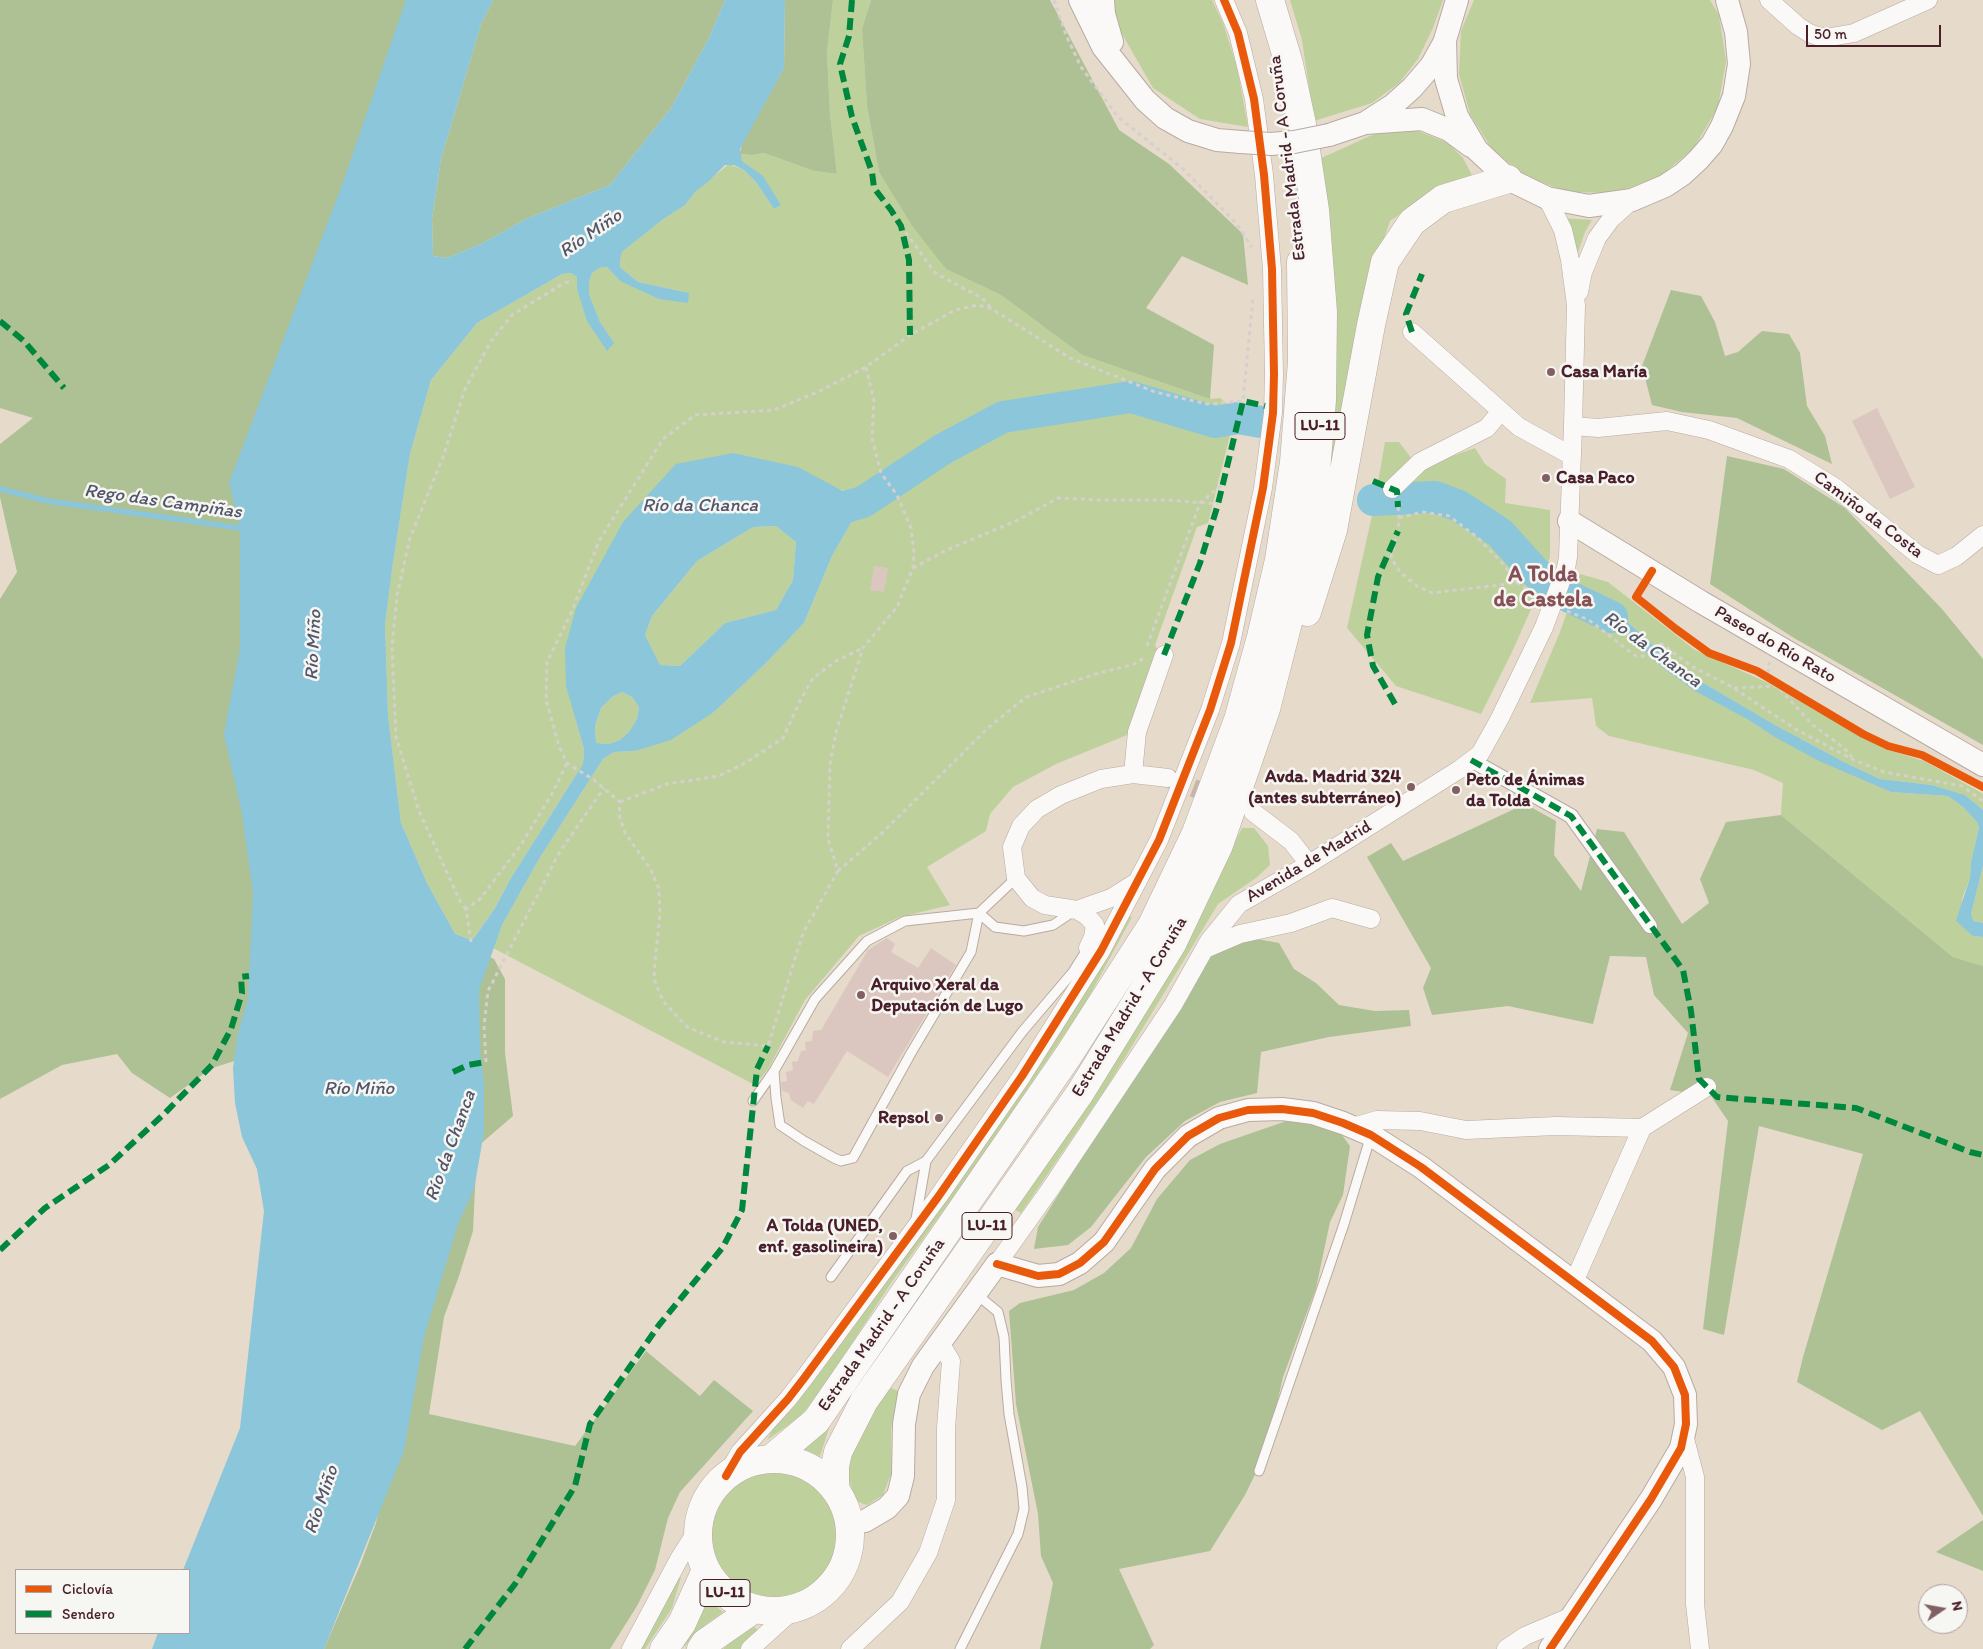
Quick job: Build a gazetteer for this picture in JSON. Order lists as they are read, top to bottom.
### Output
{
  "streets": {
    "highway": ["Estrada Madrid - A Coruña", "LU-11"],
    "street": ["Camiño da Costa", "Paseo do Río Rato", "Avenida de Madrid"]
  },
  "crossings": [
    ["Estrada Madrid - A Coruña", "LU-11"],
    ["Camiño da Costa", "Avenida de Madrid"],
    ["Paseo do Río Rato", "Avenida de Madrid"]
  ],
  "districts": ["A Tolda de Castela"],
  "water": ["Río Miño", "Rego das Campiñas", "Río da Chanca"],
  "places": [
    "Casa María",
    "Casa Paco",
    "Avda. Madrid 324 (antes subterráneo)",
    "Peto de Ánimas da Tolda",
    "Arquivo Xeral da Deputación de Lugo",
    "Repsol",
    "A Tolda (UNED, enf. gasolineira)"
  ],
  "legend": ["Ciclovía", "Sendero"],
  "scale_bar": "50 m",
  "north": "right"
}
